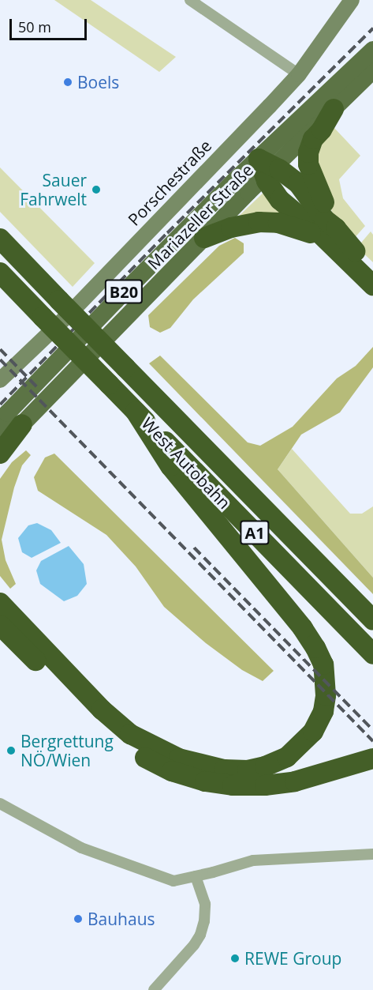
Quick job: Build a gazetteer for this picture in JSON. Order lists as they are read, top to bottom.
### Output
{
  "streets": {
    "highway": ["West Autobahn", "A1"],
    "main road": ["Mariazeller Straße", "B20"],
    "street": ["Porschestraße"]
  },
  "places": [
    "Boels",
    "Sauer Fahrwelt",
    "Bergrettung NÖ/Wien",
    "Bauhaus",
    "REWE Group"
  ],
  "scale_bar": "50 m"
}
